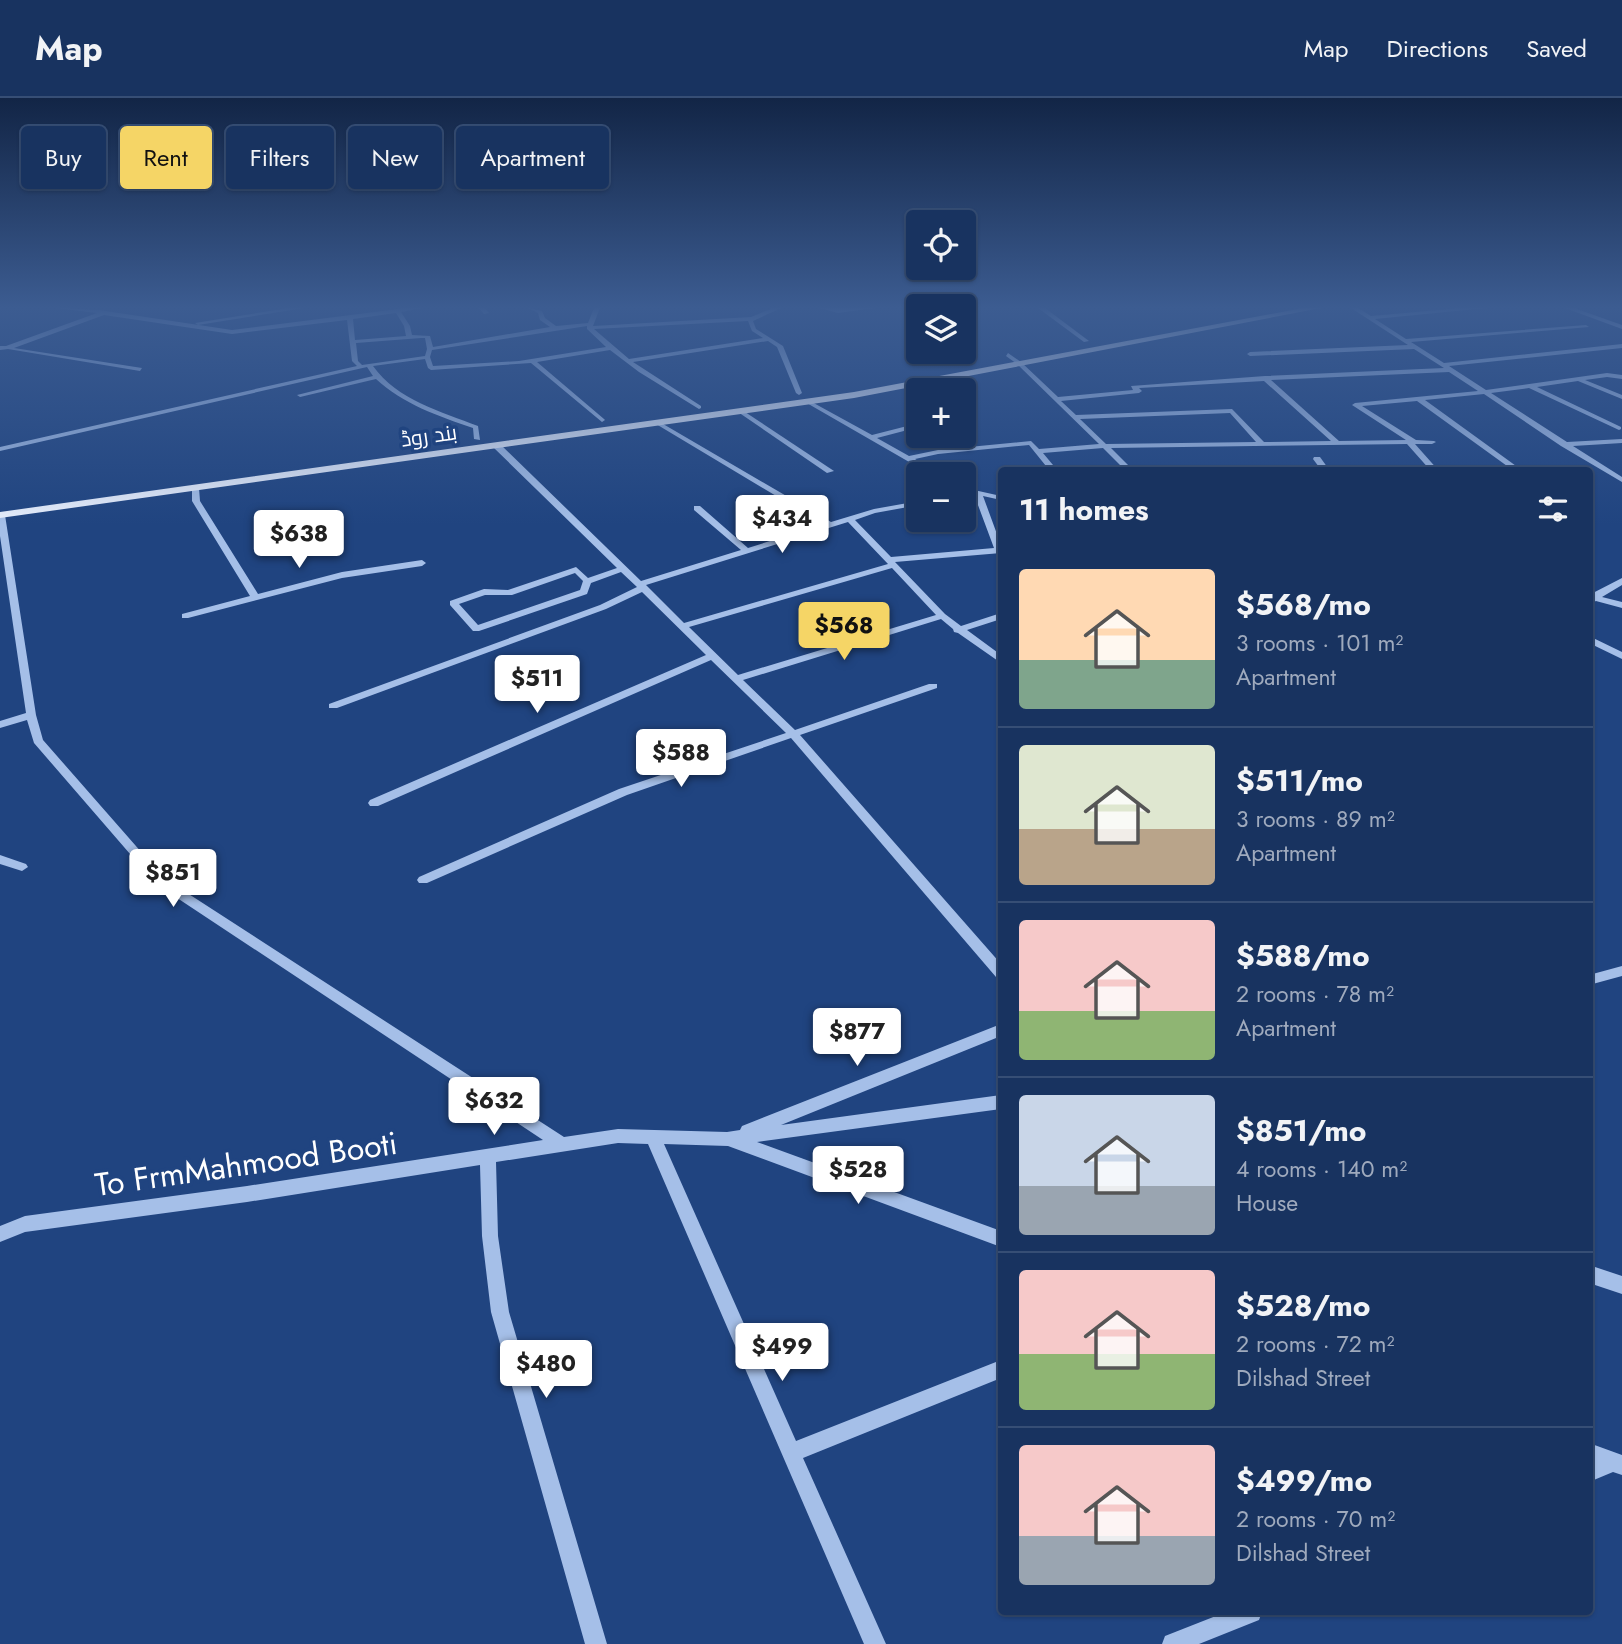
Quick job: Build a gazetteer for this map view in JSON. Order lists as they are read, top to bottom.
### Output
{
  "streets": {
    "main road": ["بند روڈ"],
    "street": ["To FrmMahmood Booti"]
  },
  "page": {
    "header": "Map",
    "nav": ["Map", "Directions", "Saved"],
    "chip": [
      "Buy",
      "Rent",
      "Filters",
      "New",
      "Apartment"
    ],
    "map_buttons": ["+", "−"],
    "heading": "11 homes",
    "price": [
      "$434",
      "$638",
      "$568",
      "$511",
      "$588",
      "$851",
      "$877",
      "$632",
      "$528",
      "$499",
      "$480"
    ],
    "list": [
      {
        "name": "$568/mo",
        "note": "3 rooms · 101 m² · Apartment"
      },
      {
        "name": "$511/mo",
        "note": "3 rooms · 89 m² · Apartment"
      },
      {
        "name": "$588/mo",
        "note": "2 rooms · 78 m² · Apartment"
      },
      {
        "name": "$851/mo",
        "note": "4 rooms · 140 m² · House"
      },
      {
        "name": "$528/mo",
        "note": "2 rooms · 72 m² · Dilshad Street"
      },
      {
        "name": "$499/mo",
        "note": "2 rooms · 70 m² · Dilshad Street"
      }
    ]
  }
}
